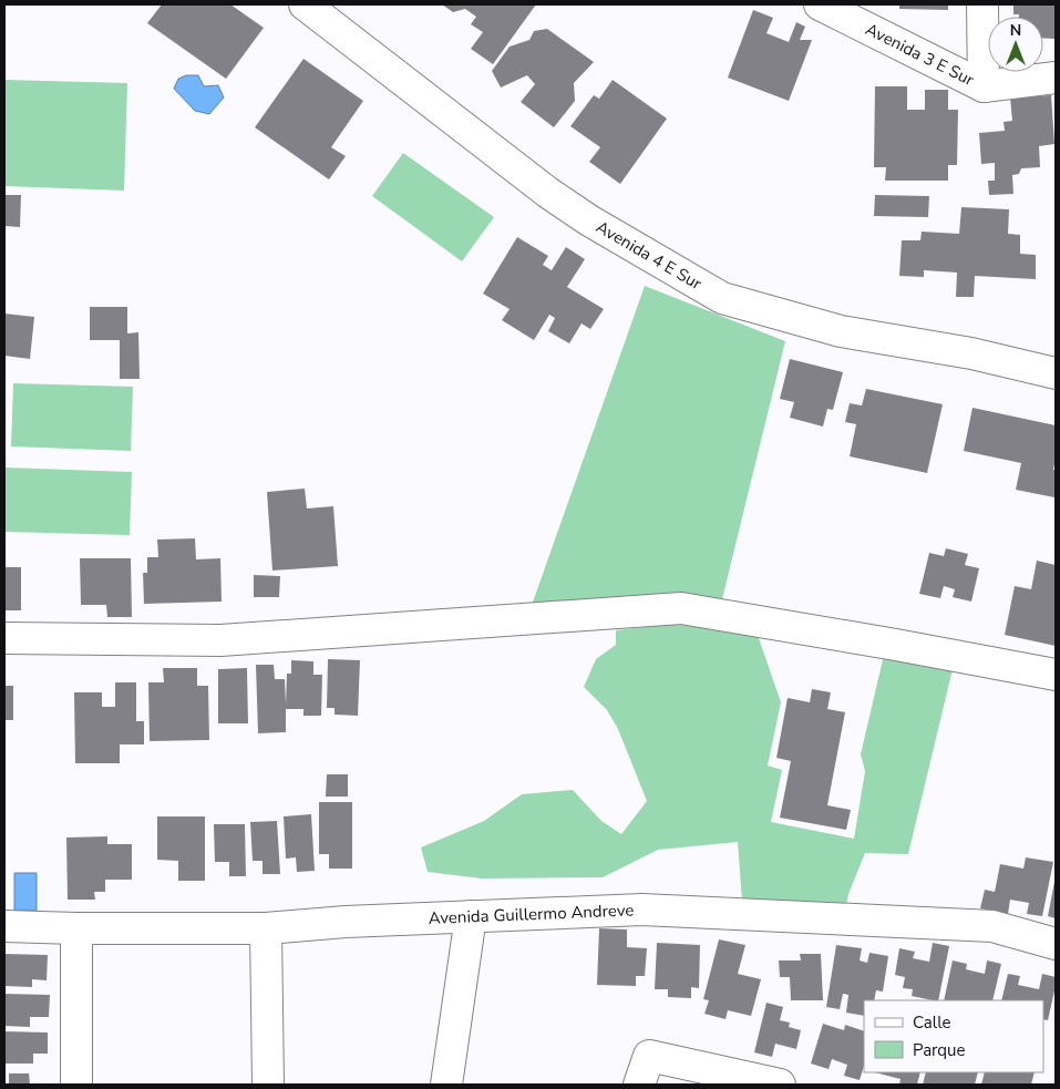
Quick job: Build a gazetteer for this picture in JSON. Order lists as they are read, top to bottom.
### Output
{
  "streets": {
    "street": ["Avenida 3 E Sur", "Avenida 4 E Sur", "Avenida Guillermo Andreve"]
  },
  "legend": ["Calle", "Parque"],
  "north": "top"
}
